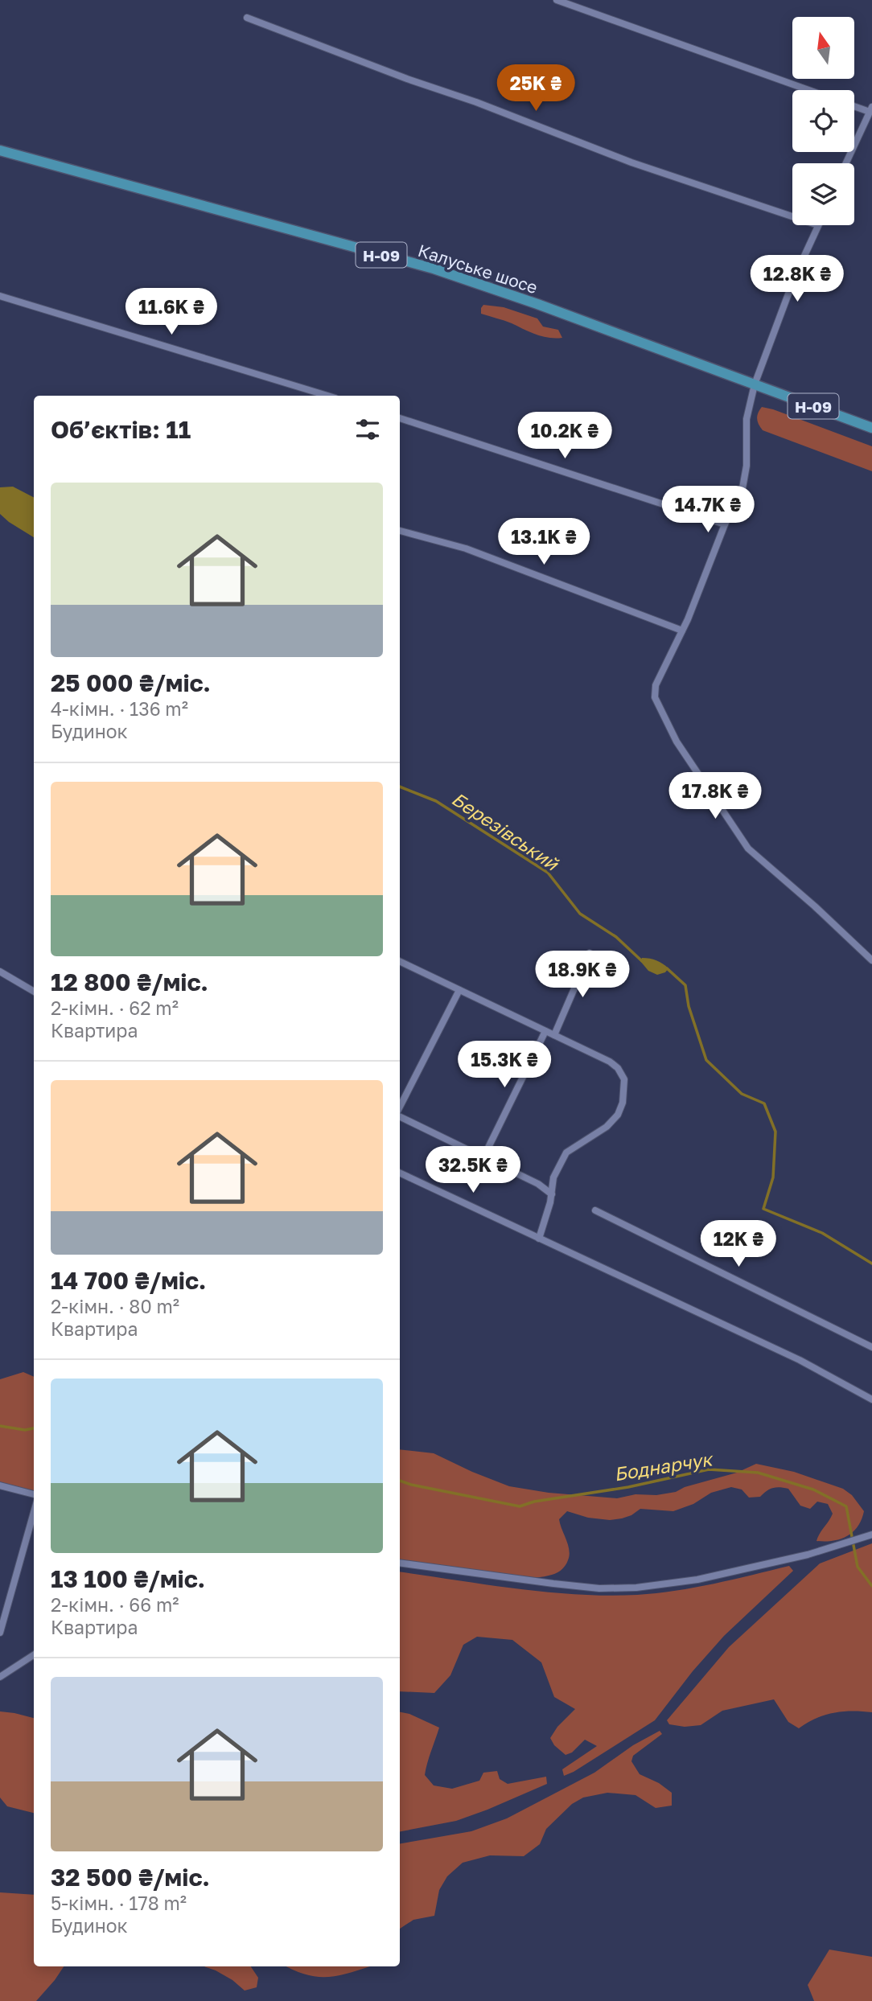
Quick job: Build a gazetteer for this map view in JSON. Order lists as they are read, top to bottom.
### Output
{
  "streets": {
    "main road": ["Н-09", "Калуське шосе"]
  },
  "water": ["Березівський", "Боднарчук"],
  "north": "top",
  "page": {
    "price": [
      "25K ₴",
      "12.8K ₴",
      "11.6K ₴",
      "10.2K ₴",
      "14.7K ₴",
      "13.1K ₴",
      "17.8K ₴",
      "18.9K ₴",
      "15.3K ₴",
      "32.5K ₴",
      "12K ₴"
    ],
    "heading": "Об’єктів: 11",
    "list": [
      {
        "name": "25 000 ₴/міс.",
        "note": "4-кімн. · 136 m² · Будинок"
      },
      {
        "name": "12 800 ₴/міс.",
        "note": "2-кімн. · 62 m² · Квартира"
      },
      {
        "name": "14 700 ₴/міс.",
        "note": "2-кімн. · 80 m² · Квартира"
      },
      {
        "name": "13 100 ₴/міс.",
        "note": "2-кімн. · 66 m² · Квартира"
      },
      {
        "name": "32 500 ₴/міс.",
        "note": "5-кімн. · 178 m² · Будинок"
      }
    ]
  }
}
